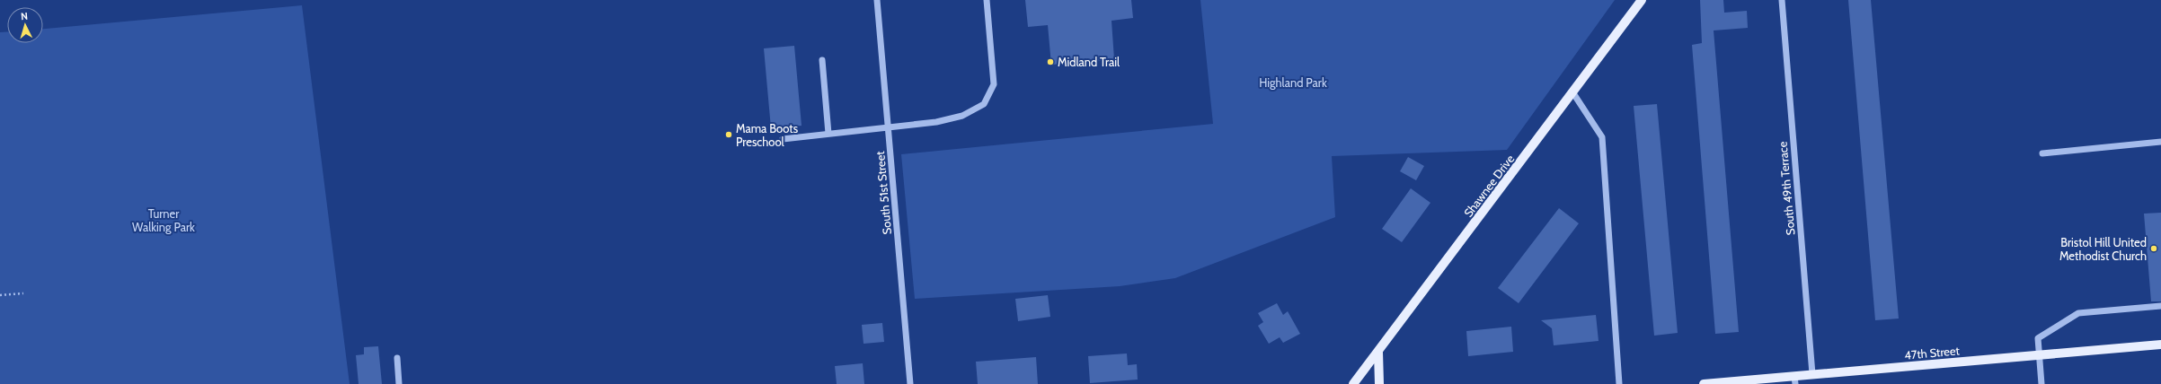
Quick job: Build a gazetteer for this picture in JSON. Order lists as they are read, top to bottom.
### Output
{
  "streets": {
    "main road": ["Shawnee Drive", "47th Street"],
    "street": ["South 49th Terrace", "South 51st Street"]
  },
  "crossings": [
    ["South 49th Terrace", "47th Street"]
  ],
  "parks": ["Highland Park", "Turner Walking Park"],
  "places": ["Midland Trail", "Mama Boots Preschool", "Bristol Hill United Methodist Church"],
  "north": "top"
}
